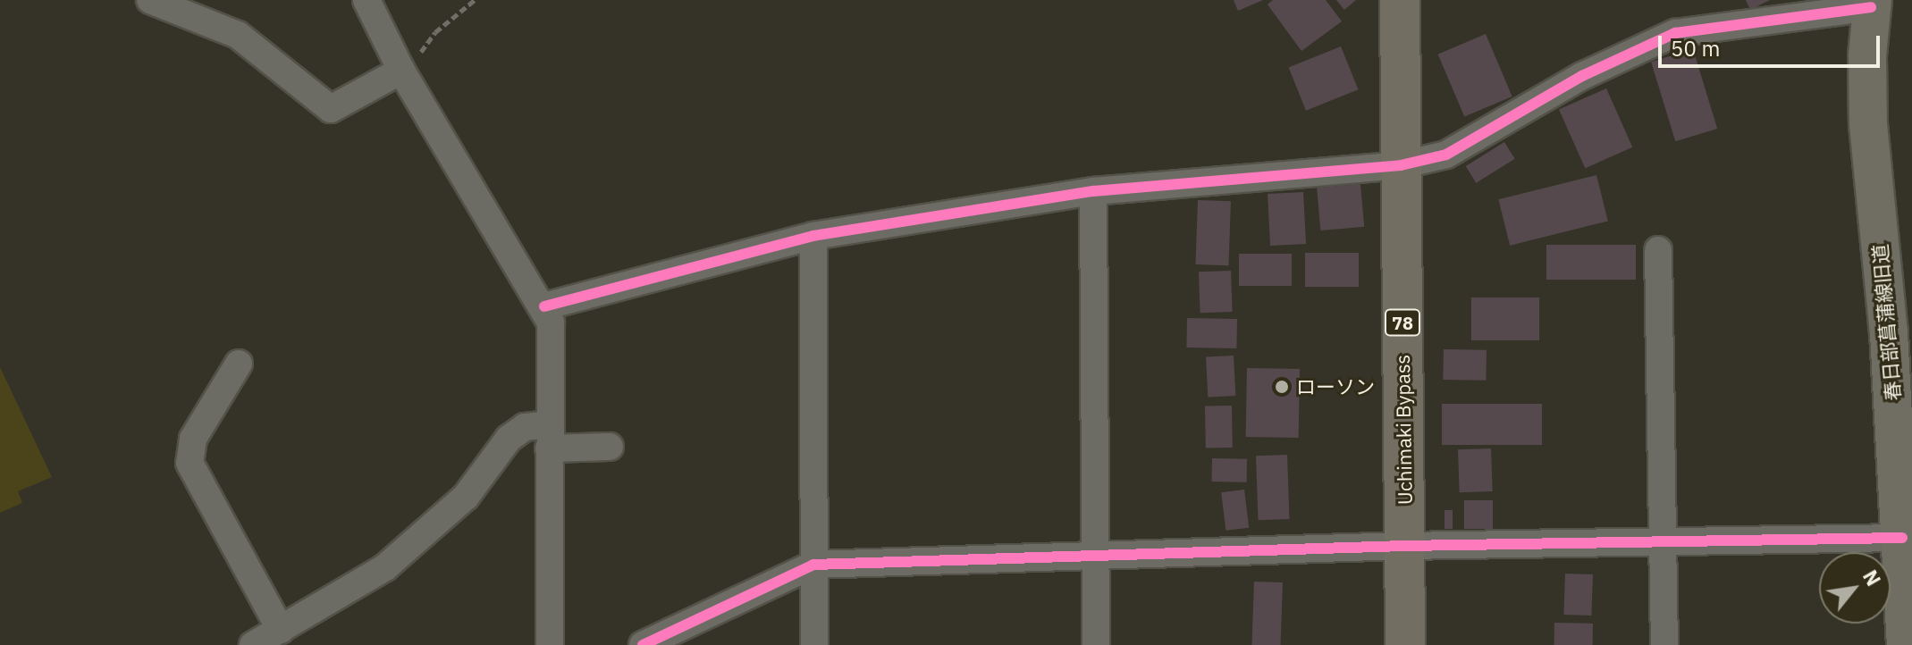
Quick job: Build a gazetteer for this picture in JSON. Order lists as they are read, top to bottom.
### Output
{
  "streets": {
    "main road": ["78", "Uchimaki Bypass"],
    "street": ["春日部菖蒲線旧道"]
  },
  "places": ["ローソン"],
  "scale_bar": "50 m",
  "north": "top right"
}
